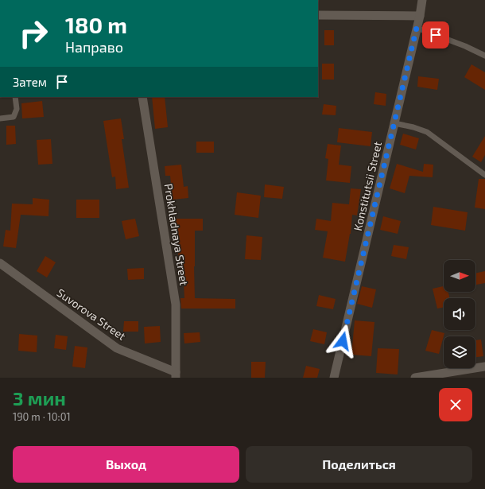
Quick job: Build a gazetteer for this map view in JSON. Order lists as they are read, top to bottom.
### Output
{
  "streets": {
    "street": ["Konstitutsii Street", "Prokhladnaya Street", "Suvorova Street"]
  },
  "crossings": [
    ["Prokhladnaya Street", "Suvorova Street"]
  ],
  "north": "right",
  "page": {
    "turn": ["180 m", "Направо"],
    "then": "Затем",
    "heading": ["3 мин", "190 m · 10:01"],
    "buttons": ["Выход", "Поделиться"]
  }
}
